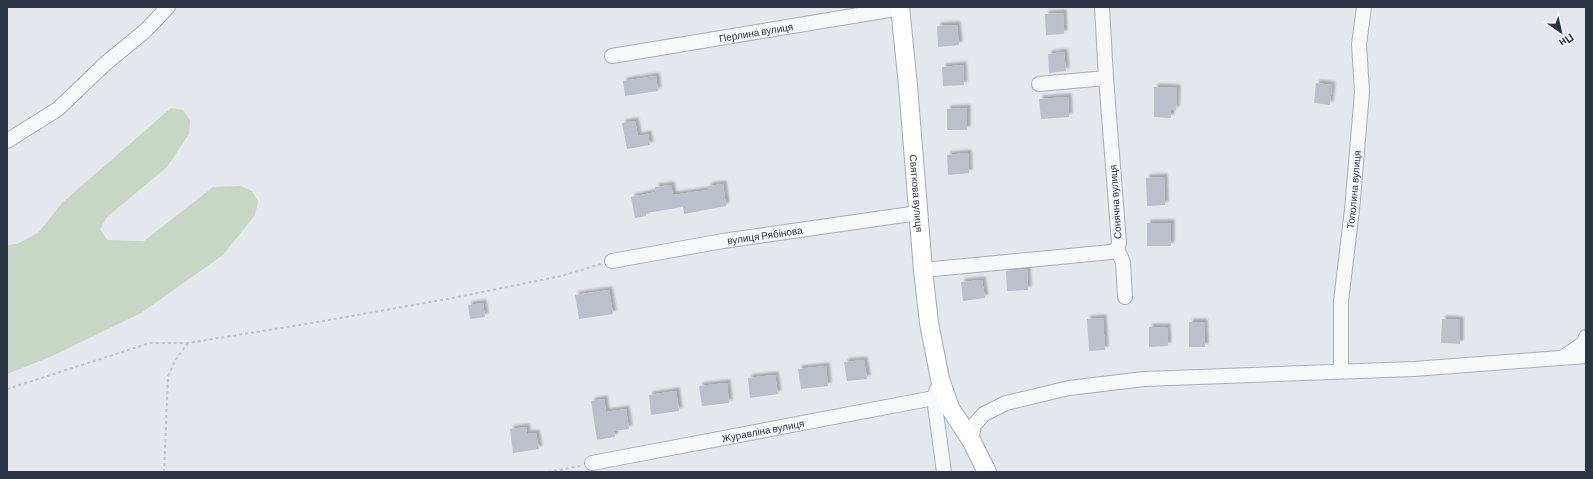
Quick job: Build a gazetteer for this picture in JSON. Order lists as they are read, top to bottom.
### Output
{
  "streets": {
    "main road": ["Святкова вулиця"],
    "street": [
      "Перлина вулиця",
      "Тополина вулиця",
      "Сонячна вулиця",
      "вулиця Рябінова",
      "Журавліна вулиця"
    ]
  },
  "crossings": [
    ["Перлина вулиця", "Святкова вулиця"],
    ["Святкова вулиця", "Сонячна вулиця"],
    ["Святкова вулиця", "вулиця Рябінова"]
  ],
  "north": "bottom right"
}
